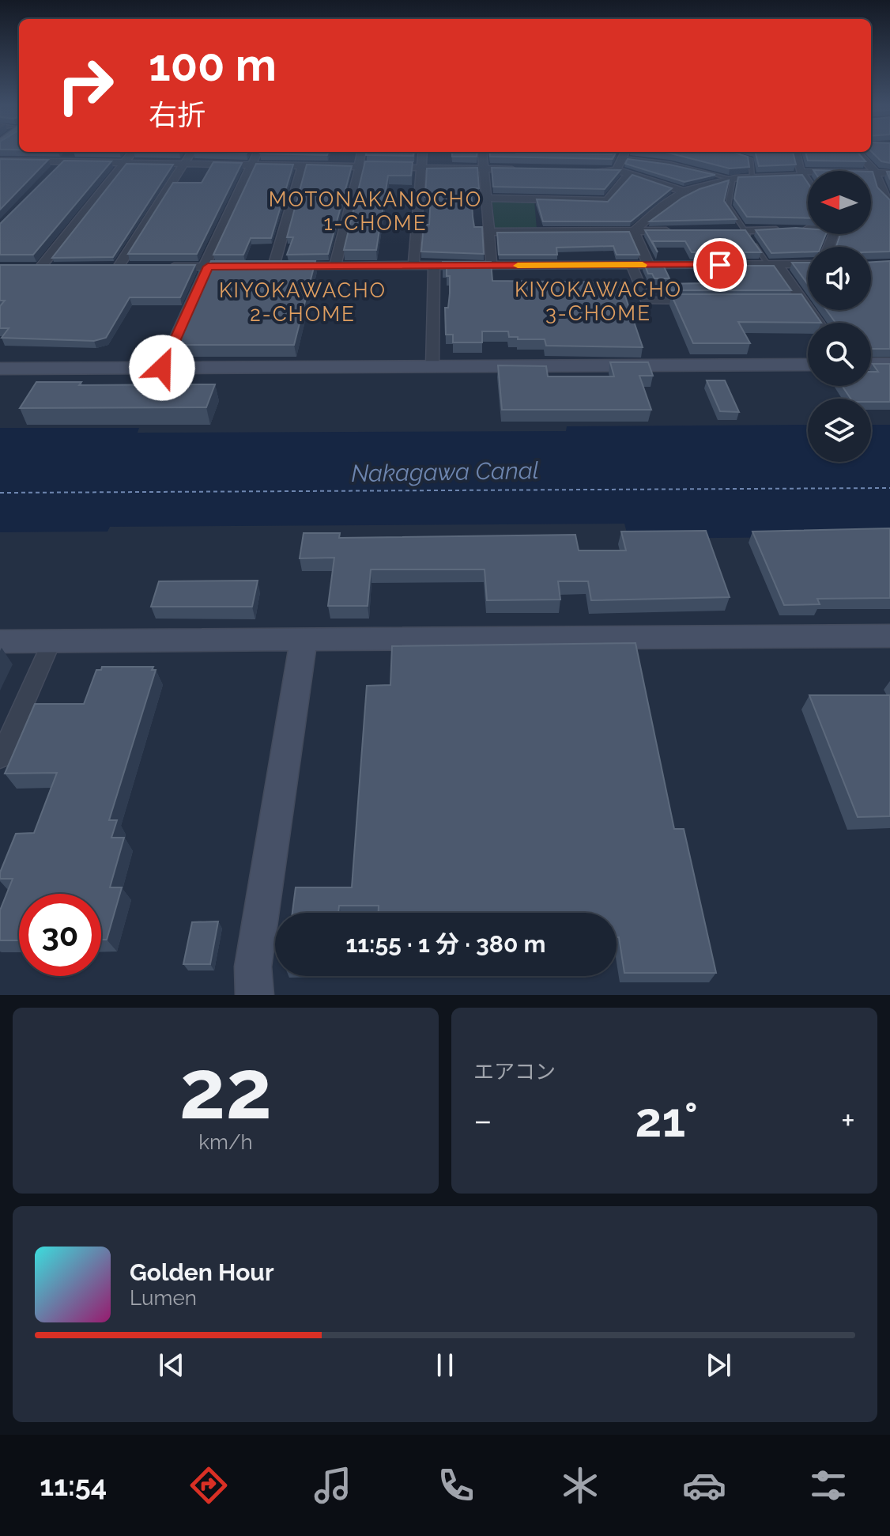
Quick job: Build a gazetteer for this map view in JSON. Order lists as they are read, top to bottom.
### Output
{
  "districts": ["MOTONAKANOCHO 1-CHOME", "KIYOKAWACHO 3-CHOME", "KIYOKAWACHO 2-CHOME"],
  "water": ["Nakagawa Canal"],
  "north": "left",
  "page": {
    "turn": ["100 m", "右折"],
    "limit": "30",
    "trip": "11:55 · 1 分 · 380 m",
    "tile": [
      ["22", "km/h"],
      "エアコン"
    ],
    "heat": ["−", "21°", "+"],
    "song": ["Golden Hour", "Lumen"],
    "tabs": "11:54"
  }
}
